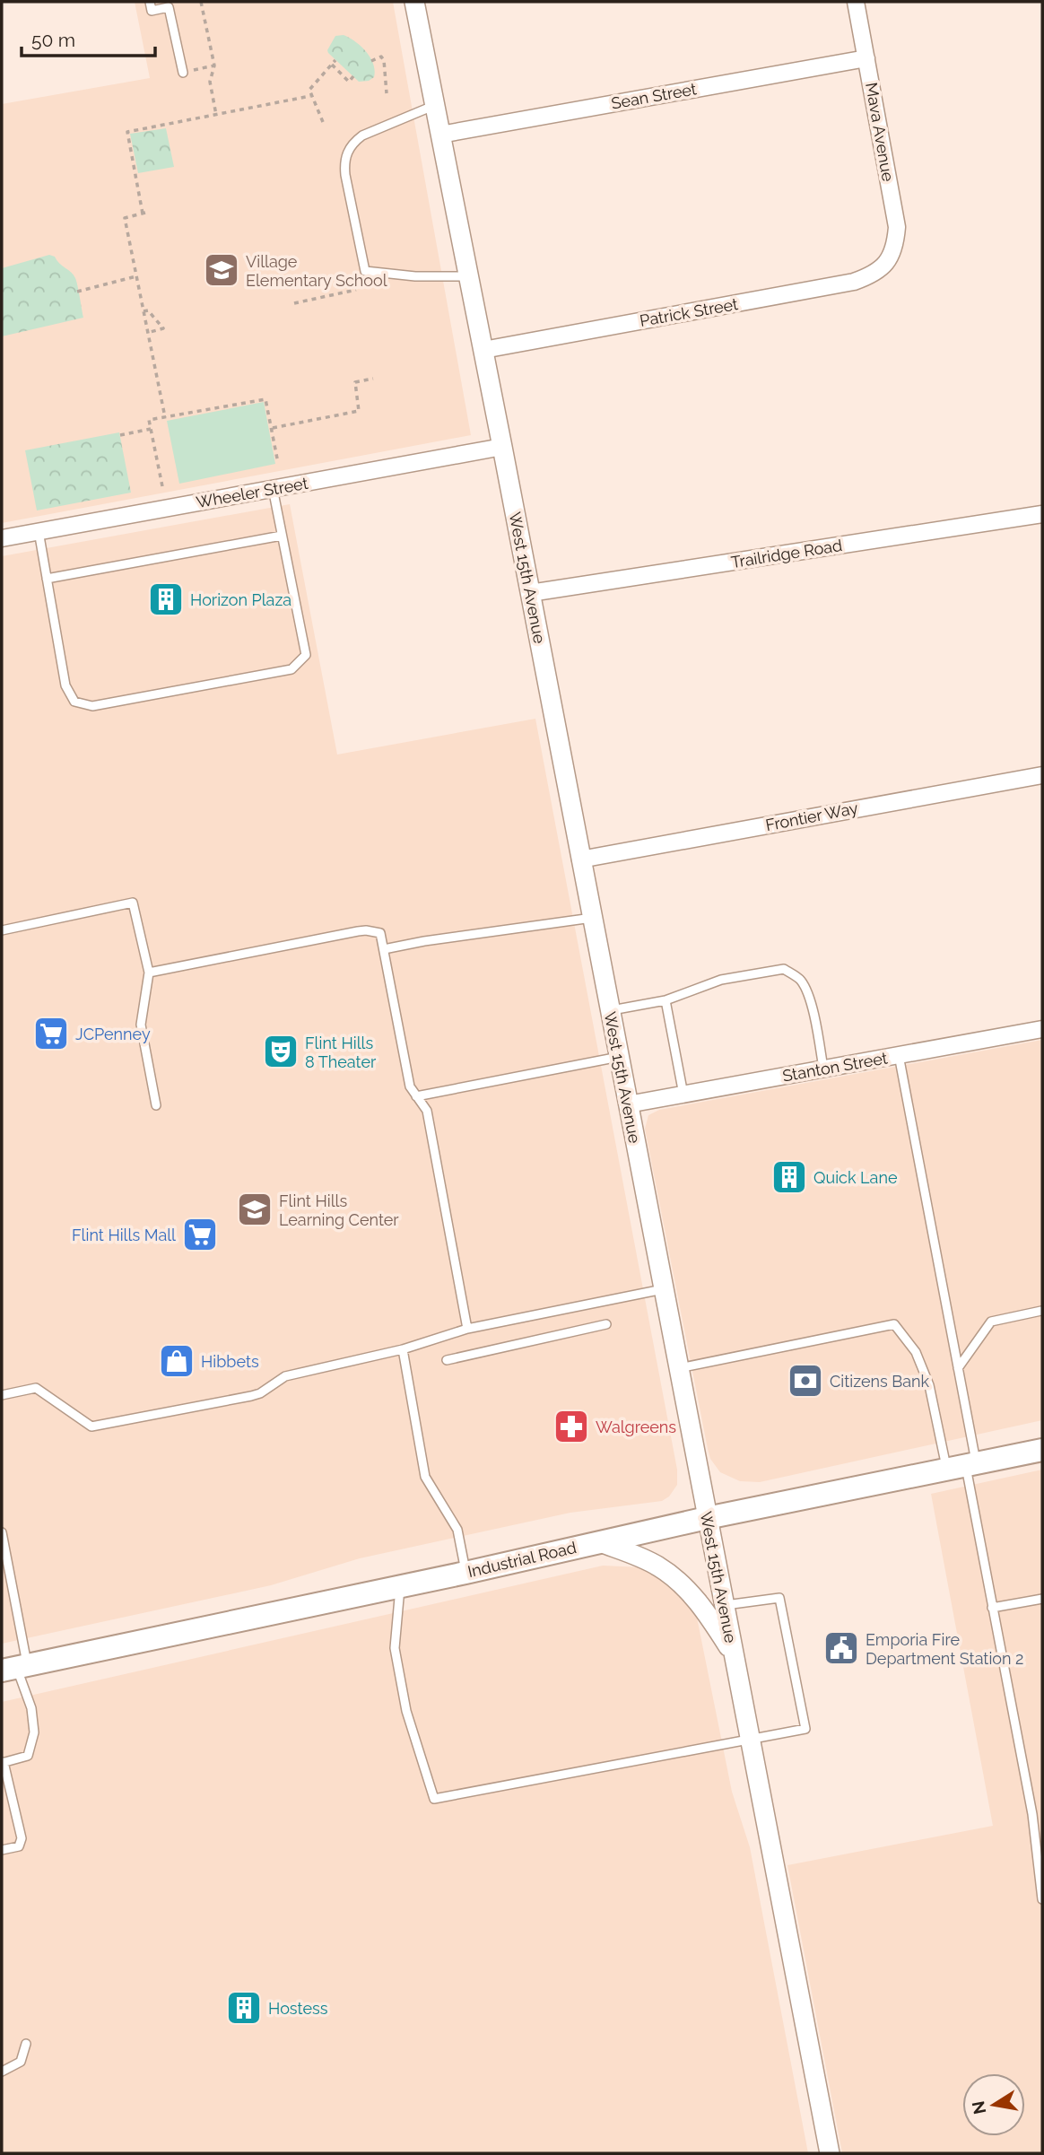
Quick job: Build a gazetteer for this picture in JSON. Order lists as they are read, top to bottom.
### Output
{
  "streets": {
    "main road": ["Industrial Road"],
    "street": [
      "Sean Street",
      "Mava Avenue",
      "Patrick Street",
      "Wheeler Street",
      "Trailridge Road",
      "West 15th Avenue",
      "Frontier Way",
      "Stanton Street"
    ]
  },
  "crossings": [
    ["Sean Street", "Mava Avenue"],
    ["Sean Street", "West 15th Avenue"],
    ["Mava Avenue", "Patrick Street"],
    ["Patrick Street", "West 15th Avenue"],
    ["Wheeler Street", "West 15th Avenue"],
    ["Trailridge Road", "West 15th Avenue"],
    ["West 15th Avenue", "Frontier Way"],
    ["West 15th Avenue", "Stanton Street"],
    ["West 15th Avenue", "Industrial Road"]
  ],
  "places": {
    "school or university": ["Village Elementary School", "Flint Hills Learning Center"],
    "building": ["Horizon Plaza", "Quick Lane", "Hostess"],
    "supermarket": ["JCPenney", "Flint Hills Mall"],
    "theatre": ["Flint Hills 8 Theater"],
    "shop": ["Hibbets"],
    "bank": ["Citizens Bank"],
    "pharmacy": ["Walgreens"],
    "public building": ["Emporia Fire Department Station 2"]
  },
  "scale_bar": "50 m",
  "north": "left"
}
